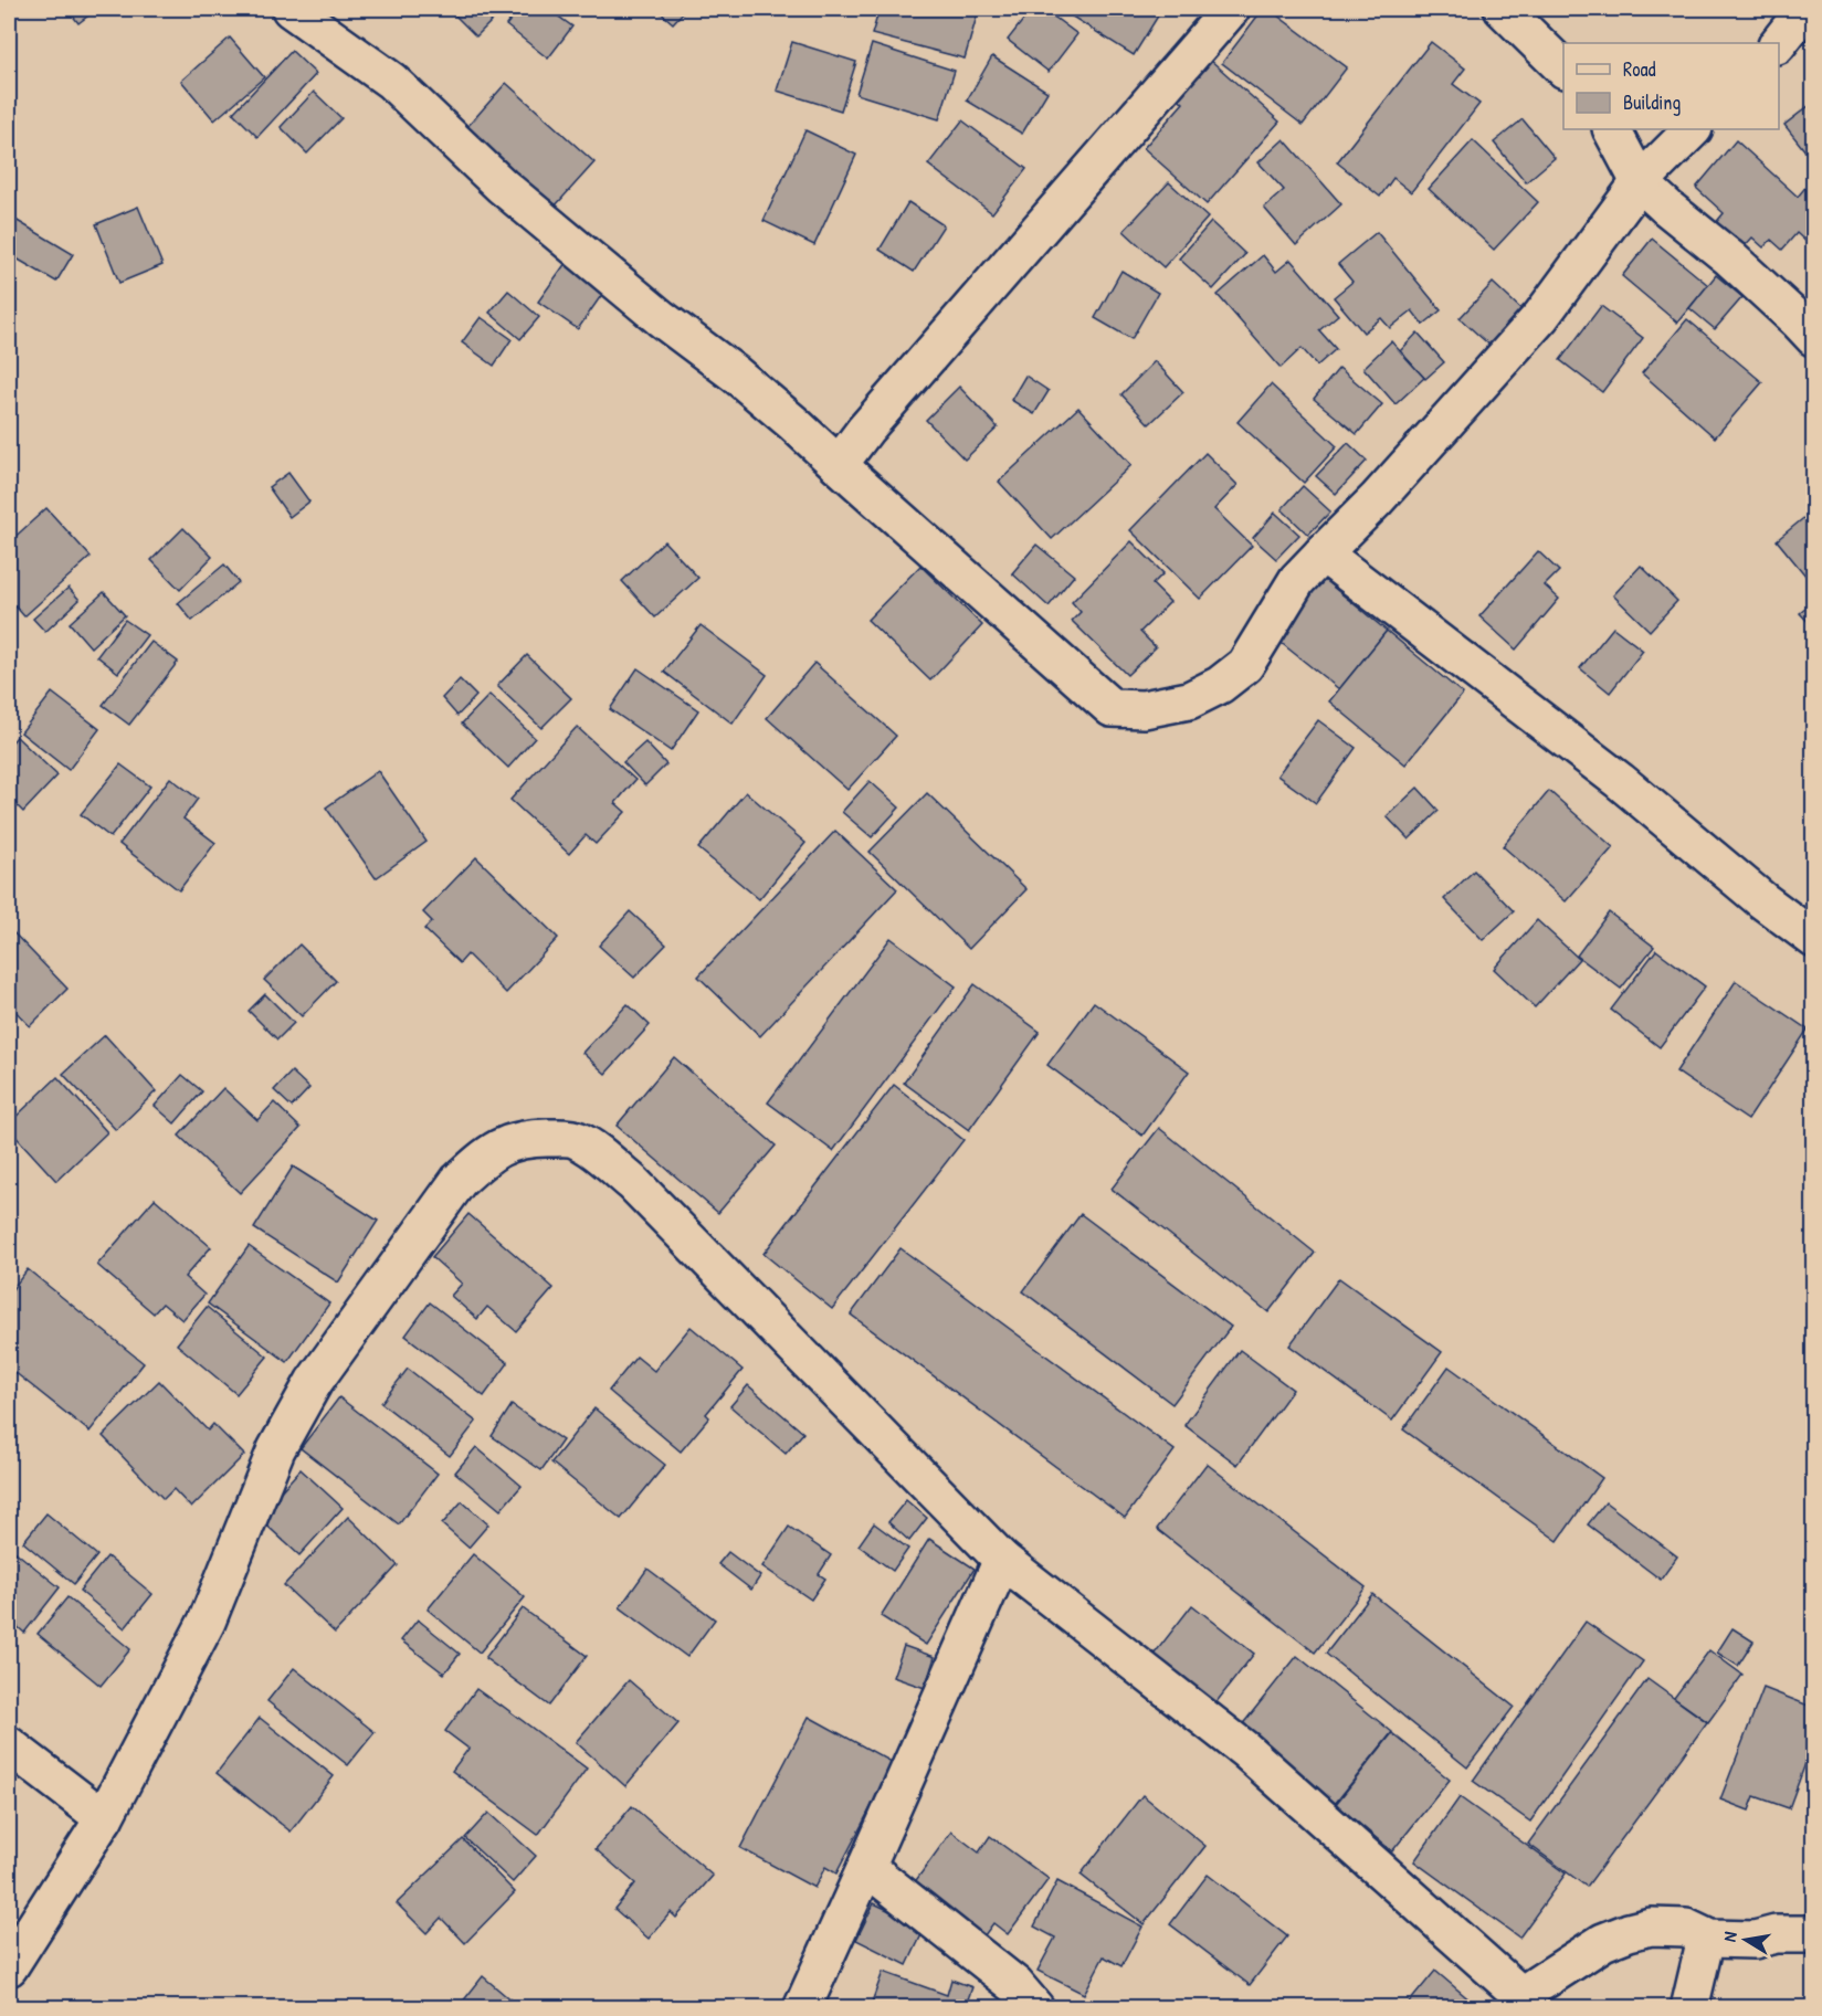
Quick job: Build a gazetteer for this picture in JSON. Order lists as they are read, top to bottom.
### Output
{
  "legend": ["Road", "Building"],
  "north": "left"
}
